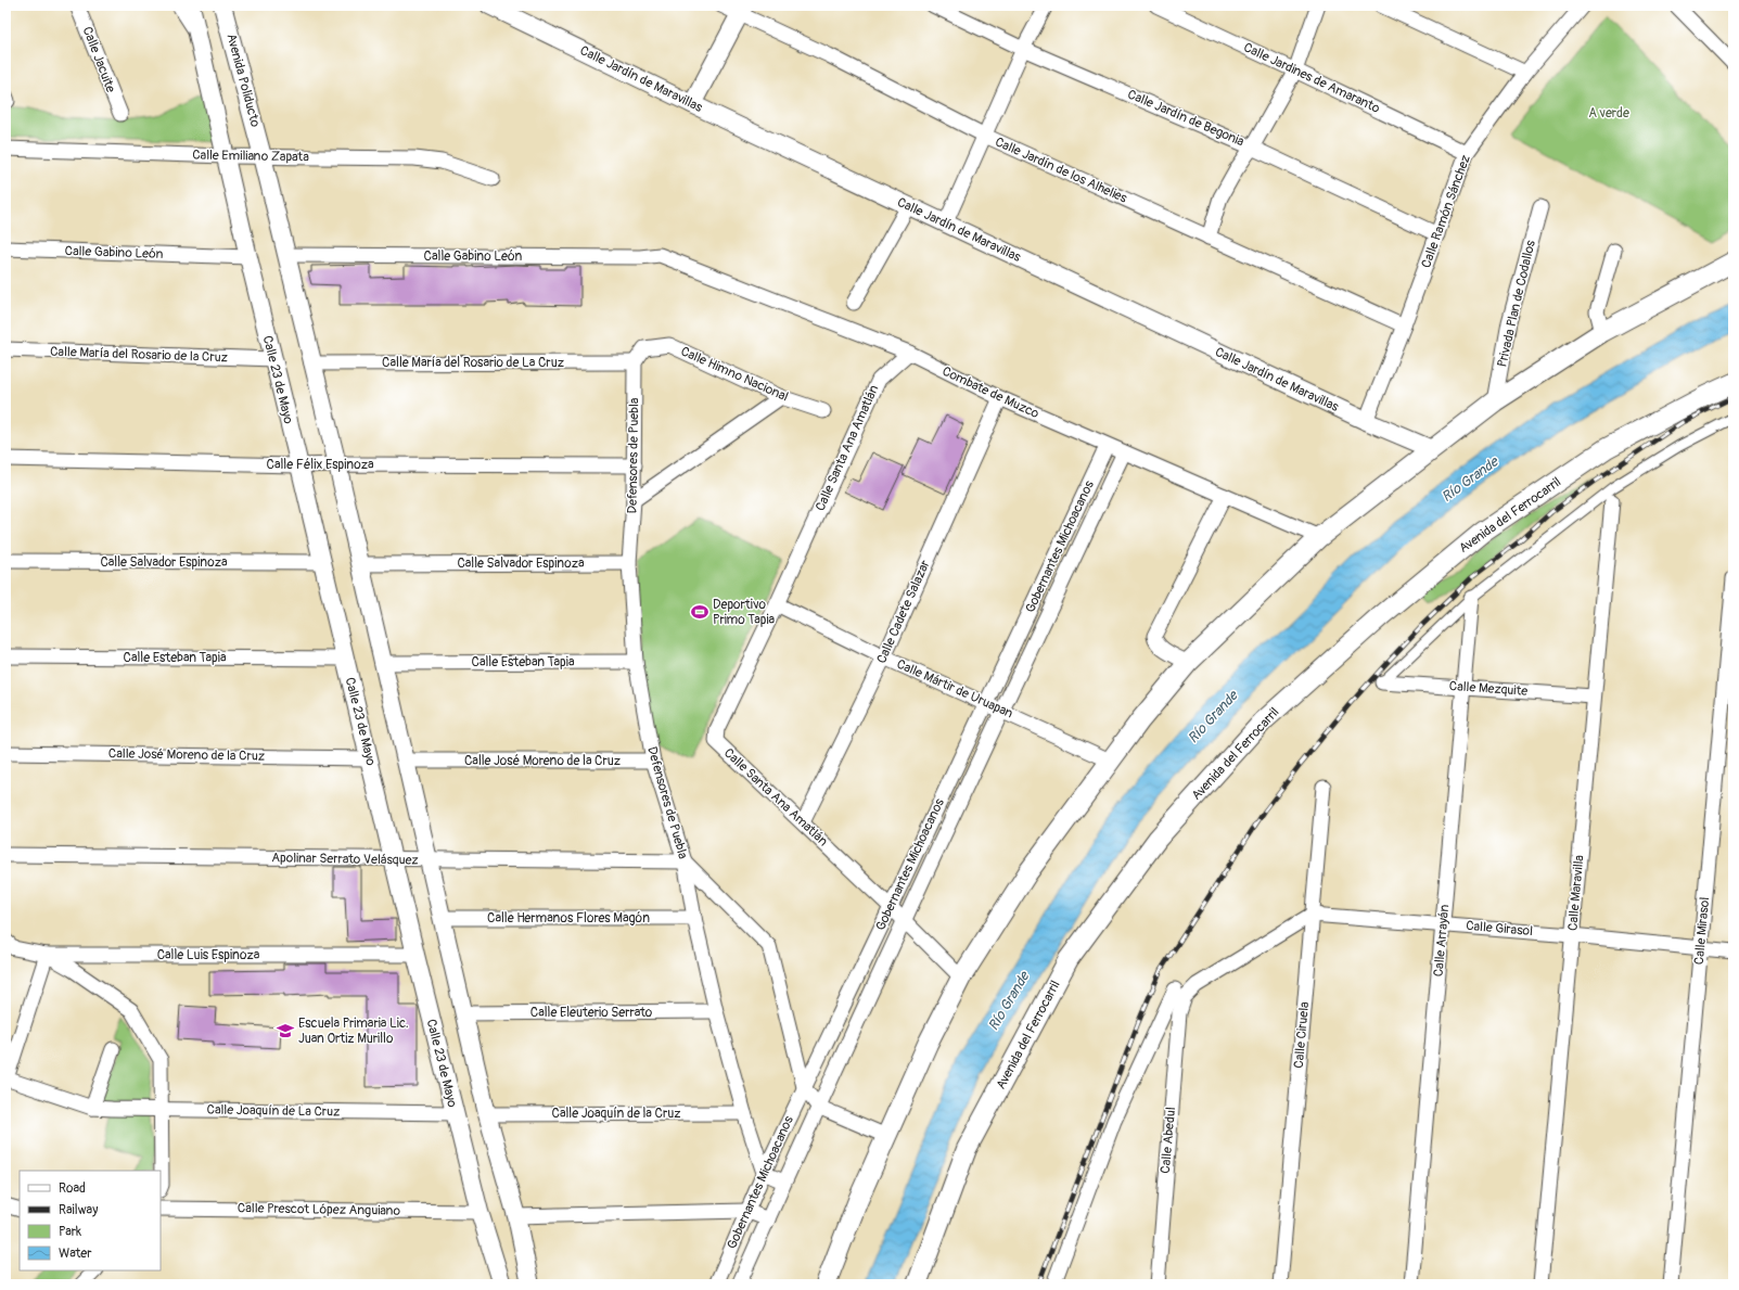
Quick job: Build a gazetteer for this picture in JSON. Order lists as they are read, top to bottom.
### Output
{
  "streets": {
    "main road": ["Avenida del Ferrocarril"],
    "street": [
      "Calle Jacuite",
      "Calle Jardines de Amaranto",
      "Calle Jardín de Maravillas",
      "Avenida Poliducto",
      "Calle Jardín de Begonia",
      "Calle Emiliano Zapata",
      "Calle Jardín de los Alhelies",
      "Calle Ramón Sánchez",
      "Calle Gabino León",
      "Privada Plan de Codallos",
      "Calle María del Rosario de la Cruz",
      "Calle María del Rosario de La Cruz",
      "Calle Himno Nacional",
      "Calle 23 de Mayo",
      "Combate de Muzco",
      "Calle Santa Ana Amatlán",
      "Defensores de Puebla",
      "Calle Félix Espinoza",
      "Gobernantes Michoacanos",
      "Calle Salvador Espinoza",
      "Calle Cadete Salazar",
      "Calle Esteban Tapia",
      "Calle Mártir de Uruapan",
      "Calle Mezquite",
      "Calle José Moreno de la Cruz",
      "Apolinar Serrato Velásquez",
      "Calle Maravilla",
      "Calle Hermanos Flores Magón",
      "Calle Girasol",
      "Calle Mirasol",
      "Calle Arrayán",
      "Calle Luis Espinoza",
      "Calle Eleuterio Serrato",
      "Calle Ciruela",
      "Calle Joaquín de La Cruz",
      "Calle Joaquín de la Cruz",
      "Calle Abedul",
      "Calle Prescot López Anguiano"
    ]
  },
  "crossings": [
    ["Calle Jardines de Amaranto", "Calle Ramón Sánchez"],
    ["Calle Jardín de Maravillas", "Calle Ramón Sánchez"],
    ["Avenida Poliducto", "Calle Emiliano Zapata"],
    ["Calle Jardín de Begonia", "Calle Ramón Sánchez"],
    ["Calle Emiliano Zapata", "Calle 23 de Mayo"],
    ["Calle Jardín de los Alhelies", "Calle Ramón Sánchez"],
    ["Calle Gabino León", "Calle 23 de Mayo"],
    ["Calle Gabino León", "Combate de Muzco"],
    ["Calle María del Rosario de la Cruz", "Calle 23 de Mayo"],
    ["Calle María del Rosario de La Cruz", "Calle Himno Nacional"],
    ["Calle María del Rosario de La Cruz", "Defensores de Puebla"],
    ["Calle Himno Nacional", "Defensores de Puebla"],
    ["Calle 23 de Mayo", "Calle Félix Espinoza"],
    ["Calle 23 de Mayo", "Calle Salvador Espinoza"],
    ["Calle 23 de Mayo", "Calle Esteban Tapia"],
    ["Calle 23 de Mayo", "Calle José Moreno de la Cruz"],
    ["Calle 23 de Mayo", "Apolinar Serrato Velásquez"],
    ["Calle 23 de Mayo", "Calle Luis Espinoza"],
    ["Calle 23 de Mayo", "Calle Joaquín de La Cruz"],
    ["Calle 23 de Mayo", "Calle Prescot López Anguiano"],
    ["Combate de Muzco", "Calle Santa Ana Amatlán"],
    ["Combate de Muzco", "Gobernantes Michoacanos"],
    ["Combate de Muzco", "Calle Cadete Salazar"],
    ["Calle Santa Ana Amatlán", "Gobernantes Michoacanos"],
    ["Calle Santa Ana Amatlán", "Calle Cadete Salazar"],
    ["Calle Santa Ana Amatlán", "Calle Mártir de Uruapan"],
    ["Defensores de Puebla", "Calle Félix Espinoza"],
    ["Defensores de Puebla", "Gobernantes Michoacanos"],
    ["Defensores de Puebla", "Calle Salvador Espinoza"],
    ["Defensores de Puebla", "Calle Esteban Tapia"],
    ["Defensores de Puebla", "Calle José Moreno de la Cruz"],
    ["Defensores de Puebla", "Apolinar Serrato Velásquez"],
    ["Defensores de Puebla", "Calle Hermanos Flores Magón"],
    ["Defensores de Puebla", "Calle Eleuterio Serrato"],
    ["Defensores de Puebla", "Calle Joaquín de la Cruz"],
    ["Gobernantes Michoacanos", "Calle Mártir de Uruapan"],
    ["Calle Cadete Salazar", "Calle Mártir de Uruapan"],
    ["Calle Mezquite", "Calle Maravilla"],
    ["Calle Mezquite", "Calle Arrayán"],
    ["Calle Maravilla", "Calle Girasol"],
    ["Calle Girasol", "Calle Mirasol"],
    ["Calle Girasol", "Calle Arrayán"],
    ["Calle Girasol", "Calle Ciruela"]
  ],
  "water": ["Río Grande"],
  "parks": ["A verde"],
  "places": {
    "sports": ["Deportivo Primo Tapia"],
    "school or university": ["Escuela Primaria Lic. Juan Ortiz Murillo"]
  },
  "legend": [
    "Road",
    "Railway",
    "Park",
    "Water"
  ]
}
